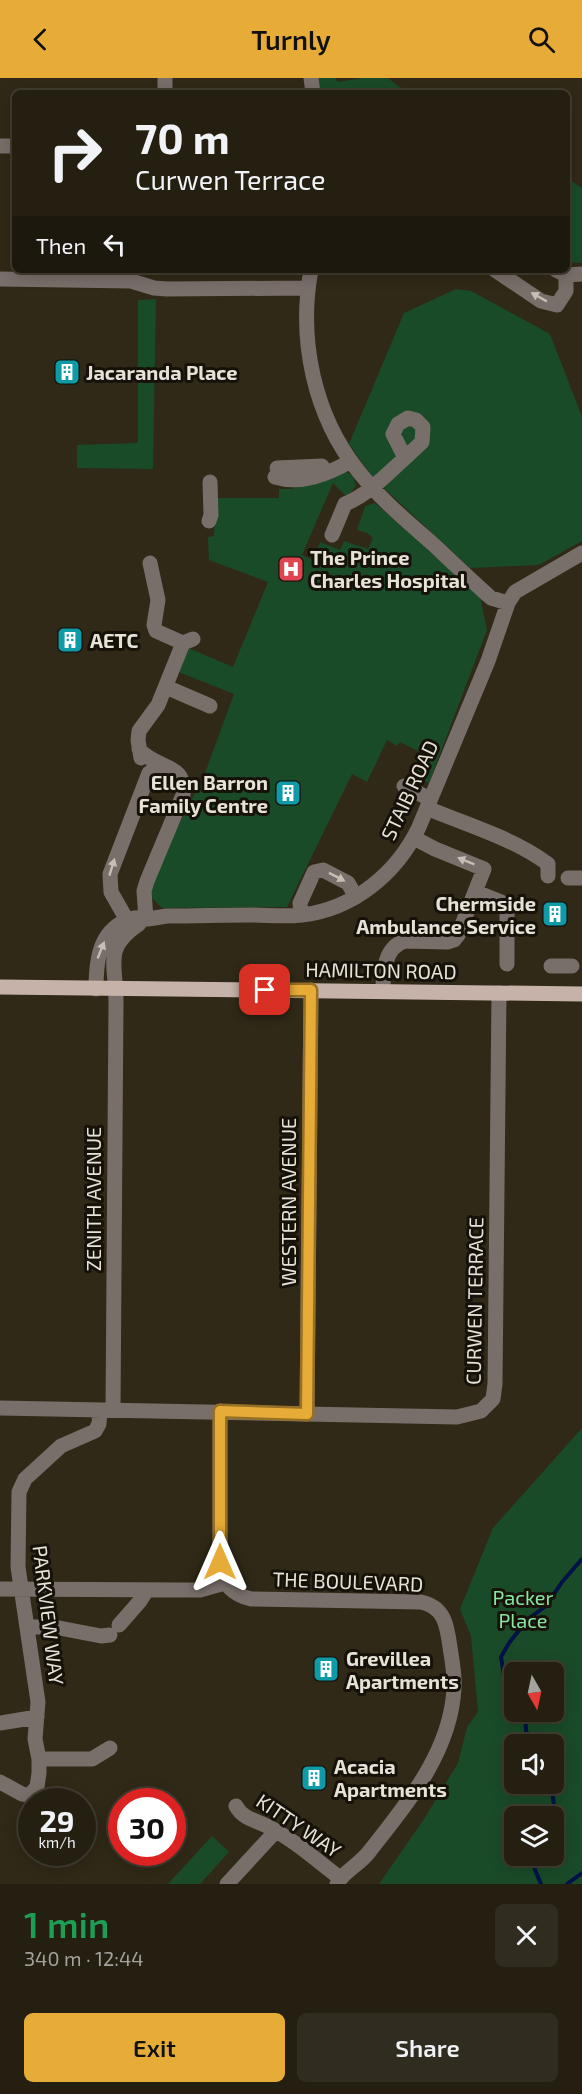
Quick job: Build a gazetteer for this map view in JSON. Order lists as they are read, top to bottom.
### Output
{
  "streets": {
    "main road": ["HAMILTON ROAD"],
    "street": [
      "STAIB ROAD",
      "ZENITH AVENUE",
      "WESTERN AVENUE",
      "CURWEN TERRACE",
      "THE BOULEVARD",
      "PARKVIEW WAY",
      "KITTY WAY"
    ]
  },
  "crossings": [
    ["STAIB ROAD", "HAMILTON ROAD"],
    ["STAIB ROAD", "ZENITH AVENUE"],
    ["HAMILTON ROAD", "ZENITH AVENUE"],
    ["HAMILTON ROAD", "WESTERN AVENUE"],
    ["HAMILTON ROAD", "CURWEN TERRACE"],
    ["ZENITH AVENUE", "CURWEN TERRACE"],
    ["ZENITH AVENUE", "PARKVIEW WAY"],
    ["WESTERN AVENUE", "CURWEN TERRACE"],
    ["CURWEN TERRACE", "PARKVIEW WAY"],
    ["THE BOULEVARD", "KITTY WAY"]
  ],
  "parks": ["Packer Place"],
  "places": {
    "building": [
      "Jacaranda Place",
      "AETC",
      "Ellen Barron Family Centre",
      "Chermside Ambulance Service",
      "Grevillea Apartments",
      "Acacia Apartments"
    ],
    "hospital": ["The Prince Charles Hospital"]
  },
  "north": "bottom",
  "page": {
    "header": "Turnly",
    "turn": ["70 m", "Curwen Terrace"],
    "then": "Then",
    "speed": "29 km/h",
    "limit": "30",
    "heading": ["1 min", "340 m · 12:44"],
    "buttons": ["Exit", "Share"]
  }
}
